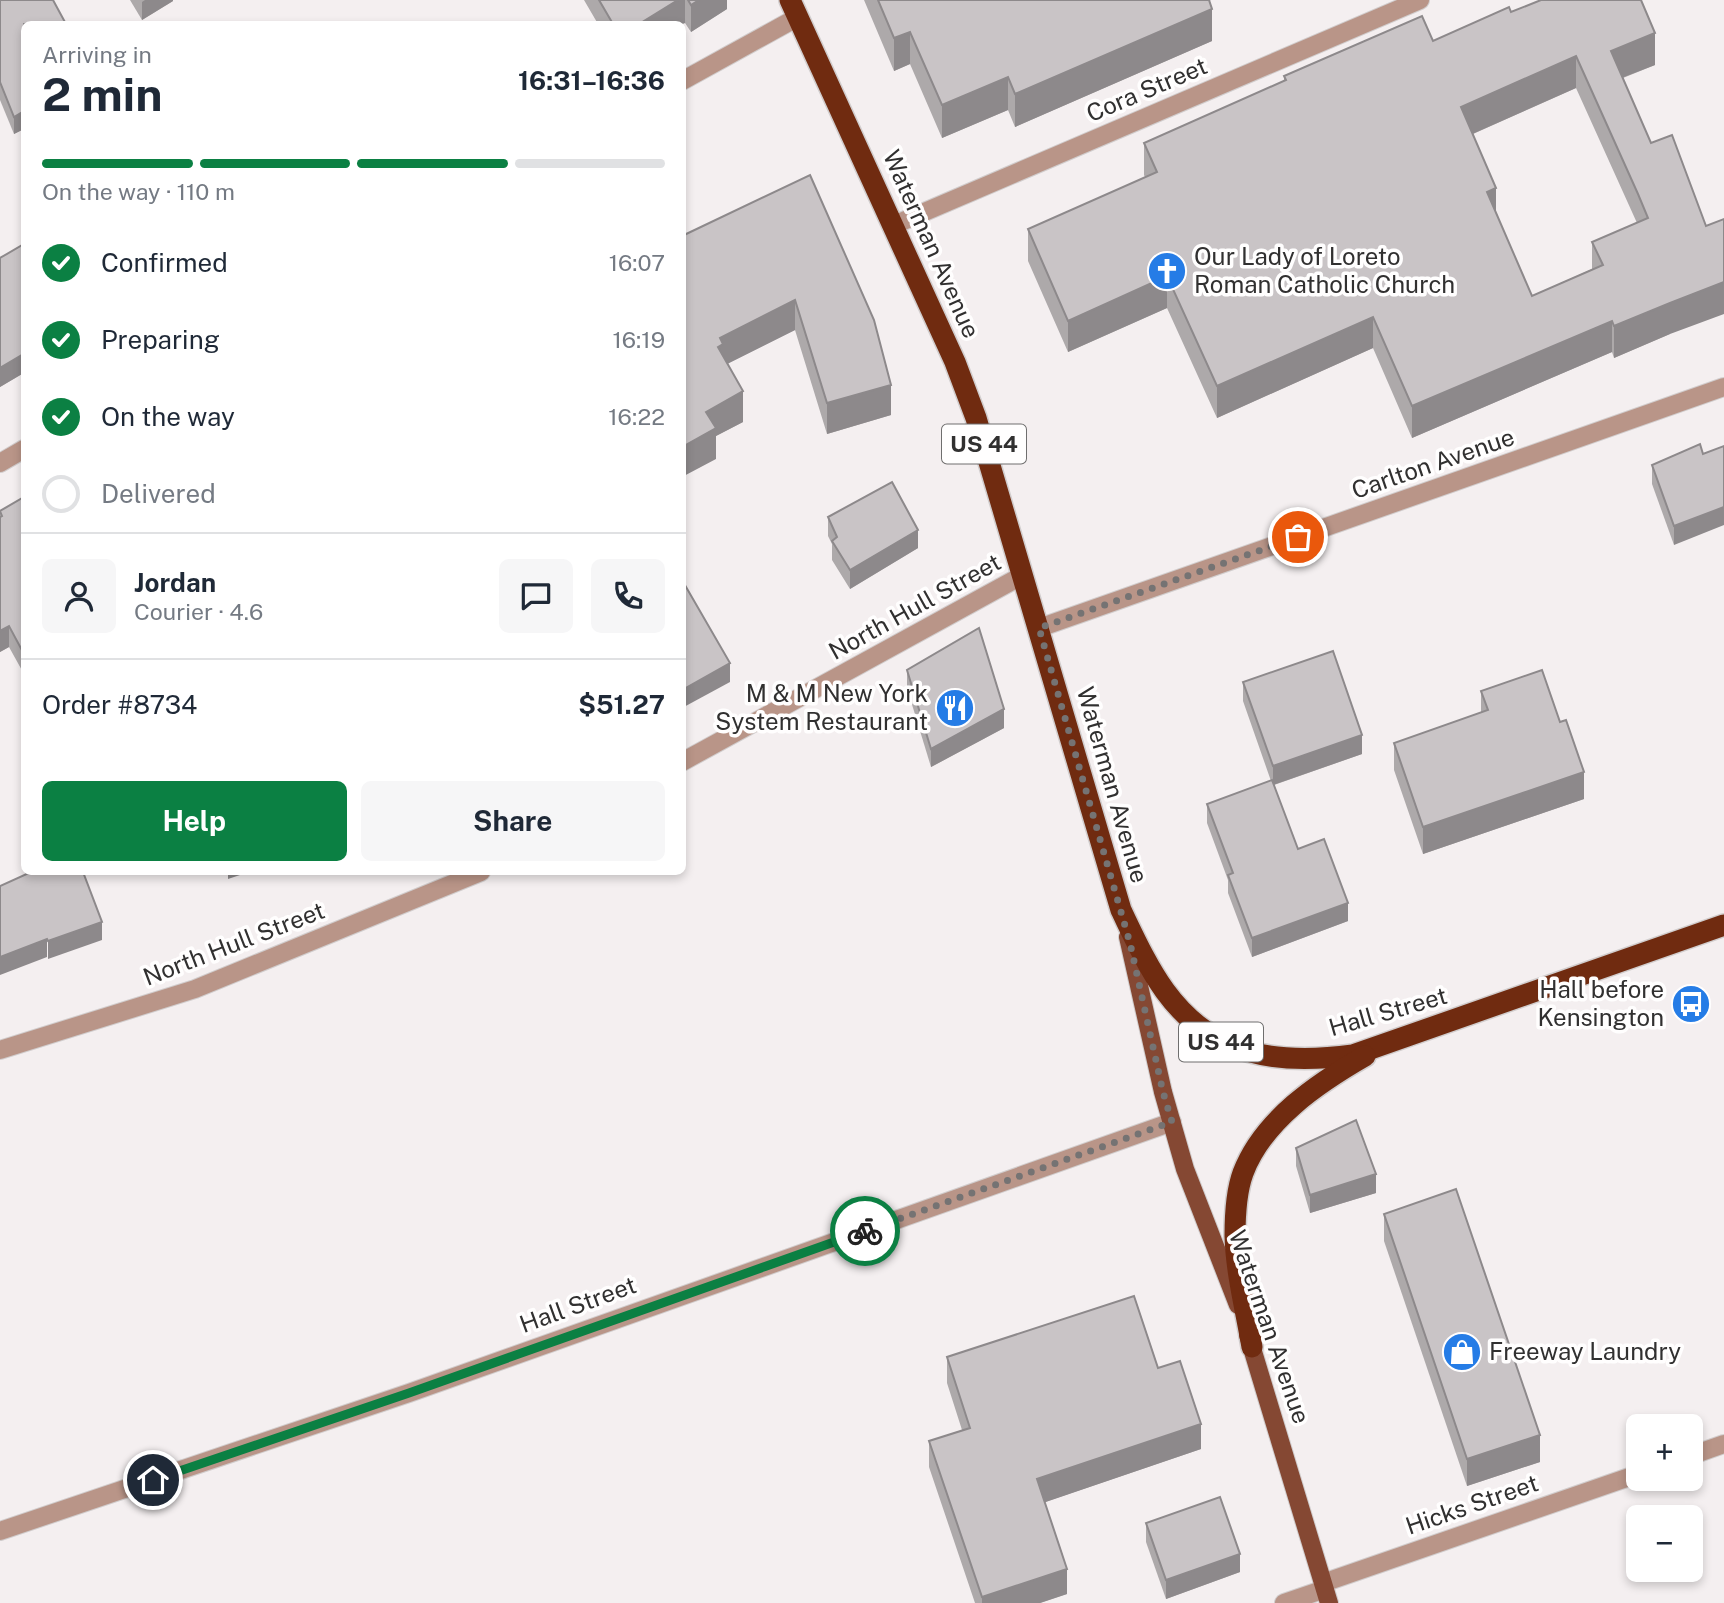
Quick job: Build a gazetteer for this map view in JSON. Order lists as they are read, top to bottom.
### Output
{
  "streets": {
    "highway": ["Waterman Avenue", "US 44", "Hall Street"],
    "street": [
      "Cora Street",
      "Carlton Avenue",
      "North Hull Street",
      "Hicks Street"
    ]
  },
  "crossings": [
    ["Cora Street", "Waterman Avenue"],
    ["Waterman Avenue", "Carlton Avenue"],
    ["Waterman Avenue", "North Hull Street"],
    ["Waterman Avenue", "Hall Street"],
    ["Waterman Avenue", "Hicks Street"]
  ],
  "places": {
    "church": ["Our Lady of Loreto Roman Catholic Church"],
    "restaurant": ["M & M New York System Restaurant"],
    "bus stop": ["Hall before Kensington"],
    "shop": ["Freeway Laundry"]
  },
  "page": {
    "heading": ["2 min", "Arriving in", "16:31–16:36"],
    "panel": [
      "Jordan",
      "Courier · 4.6",
      "Order #8734",
      "$51.27"
    ],
    "bar": "On the way · 110 m",
    "list": [
      ["Confirmed", "16:07"],
      ["Preparing", "16:19"],
      ["On the way", "16:22"],
      "Delivered"
    ],
    "buttons": ["Help", "Share"],
    "map_buttons": ["+", "−"]
  }
}
